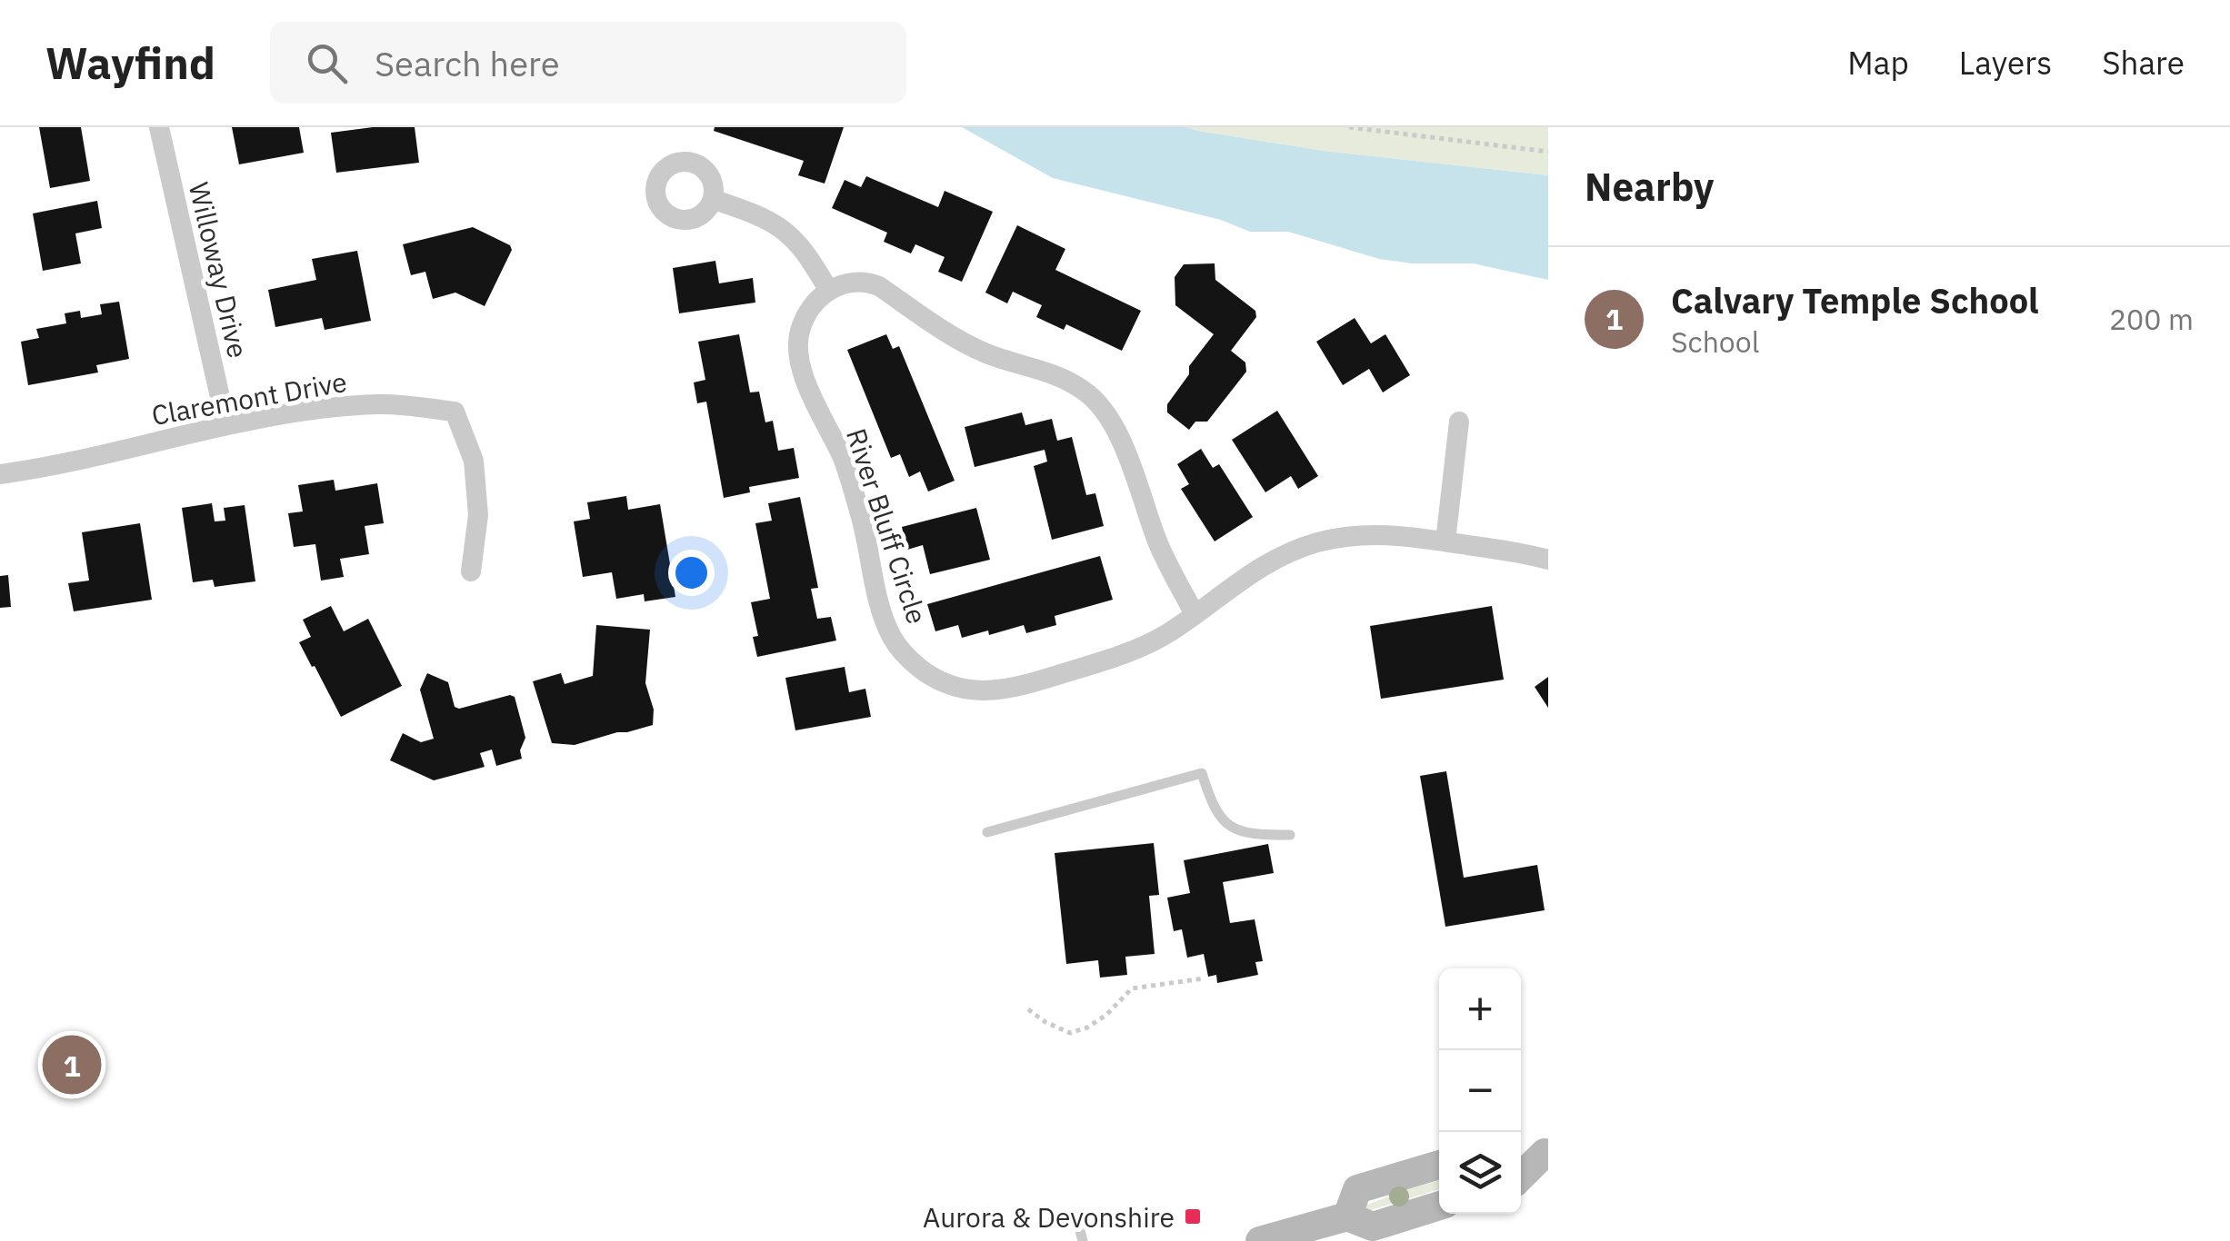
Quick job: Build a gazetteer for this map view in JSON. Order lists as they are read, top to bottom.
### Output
{
  "streets": {
    "street": ["Willoway Drive", "Claremont Drive", "River Bluff Circle"]
  },
  "crossings": [
    ["Willoway Drive", "Claremont Drive"]
  ],
  "places": {
    "transit": ["Aurora & Devonshire"]
  },
  "page": {
    "header": "Wayfind",
    "search": "Search here",
    "nav": ["Map", "Layers", "Share"],
    "heading": "Nearby",
    "list": [
      {
        "mark": "1",
        "name": "Calvary Temple School",
        "note": "School",
        "value": "200 m"
      }
    ],
    "map_buttons": ["+", "−"],
    "pins": "1"
  }
}
